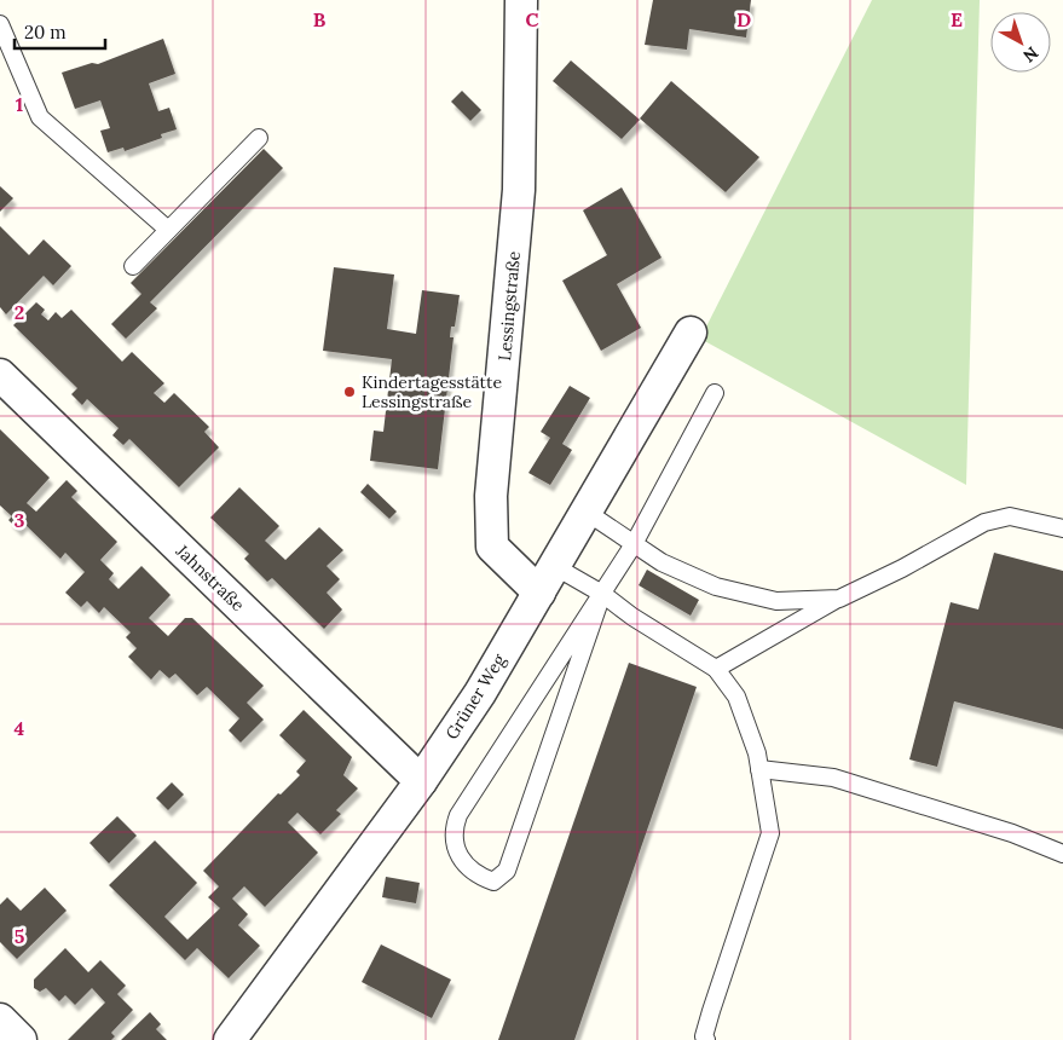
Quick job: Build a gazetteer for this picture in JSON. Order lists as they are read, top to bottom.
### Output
{
  "streets": {
    "street": ["Lessingstraße", "Jahnstraße", "Grüner Weg"]
  },
  "crossings": [
    ["Lessingstraße", "Grüner Weg"],
    ["Jahnstraße", "Grüner Weg"]
  ],
  "places": ["Kindertagesstätte Lessingstraße"],
  "scale_bar": "20 m",
  "north": "bottom right",
  "grid": {
    "columns": [
      "B",
      "C",
      "D",
      "E"
    ],
    "rows": [
      "1",
      "2",
      "3",
      "4",
      "5"
    ]
  }
}
